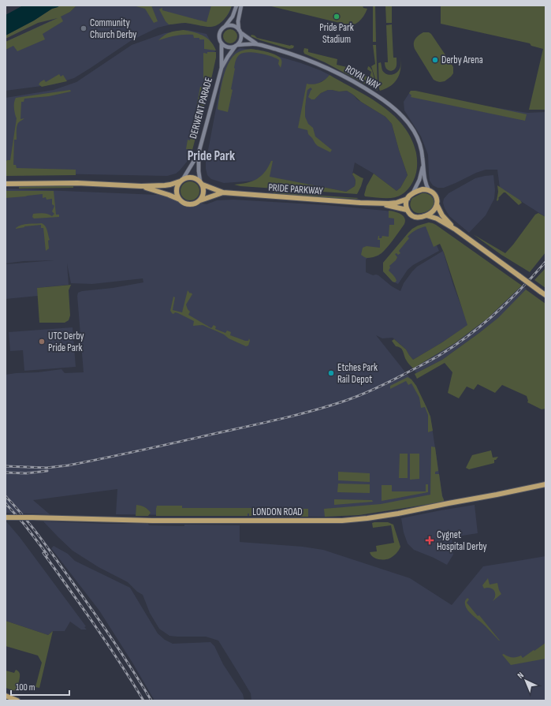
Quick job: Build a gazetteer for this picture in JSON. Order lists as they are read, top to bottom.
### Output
{
  "streets": {
    "main road": ["PRIDE PARKWAY", "LONDON ROAD"],
    "street": ["ROYAL WAY", "DERWENT PARADE"]
  },
  "crossings": [
    ["ROYAL WAY", "DERWENT PARADE"],
    ["ROYAL WAY", "PRIDE PARKWAY"],
    ["DERWENT PARADE", "PRIDE PARKWAY"]
  ],
  "districts": ["Pride Park"],
  "places": {
    "other": [
      "Pride Park Stadium",
      "Community Church Derby",
      "Derby Arena",
      "UTC Derby Pride Park",
      "Etches Park Rail Depot"
    ],
    "health": ["Cygnet Hospital Derby"]
  },
  "scale_bar": "100 m",
  "north": "top left"
}
